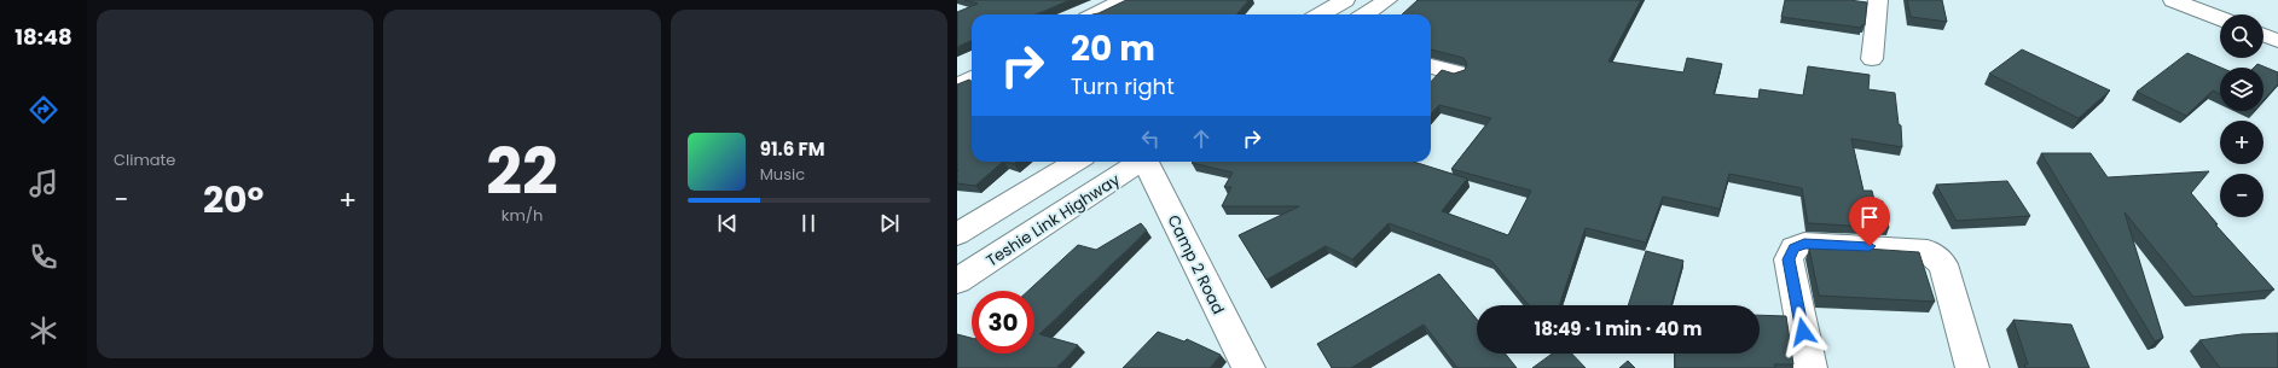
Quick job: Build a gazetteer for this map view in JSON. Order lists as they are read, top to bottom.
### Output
{
  "streets": {
    "street": ["Teshie Link Highway", "Camp 2 Road"]
  },
  "page": {
    "tabs": "18:48",
    "tile": [
      "Climate",
      ["22", "km/h"]
    ],
    "map_buttons": ["+", "−"],
    "turn": ["20 m", "Turn right"],
    "song": ["91.6 FM", "Music"],
    "heat": ["−", "20°", "+"],
    "limit": "30",
    "trip": "18:49 · 1 min · 40 m"
  }
}
